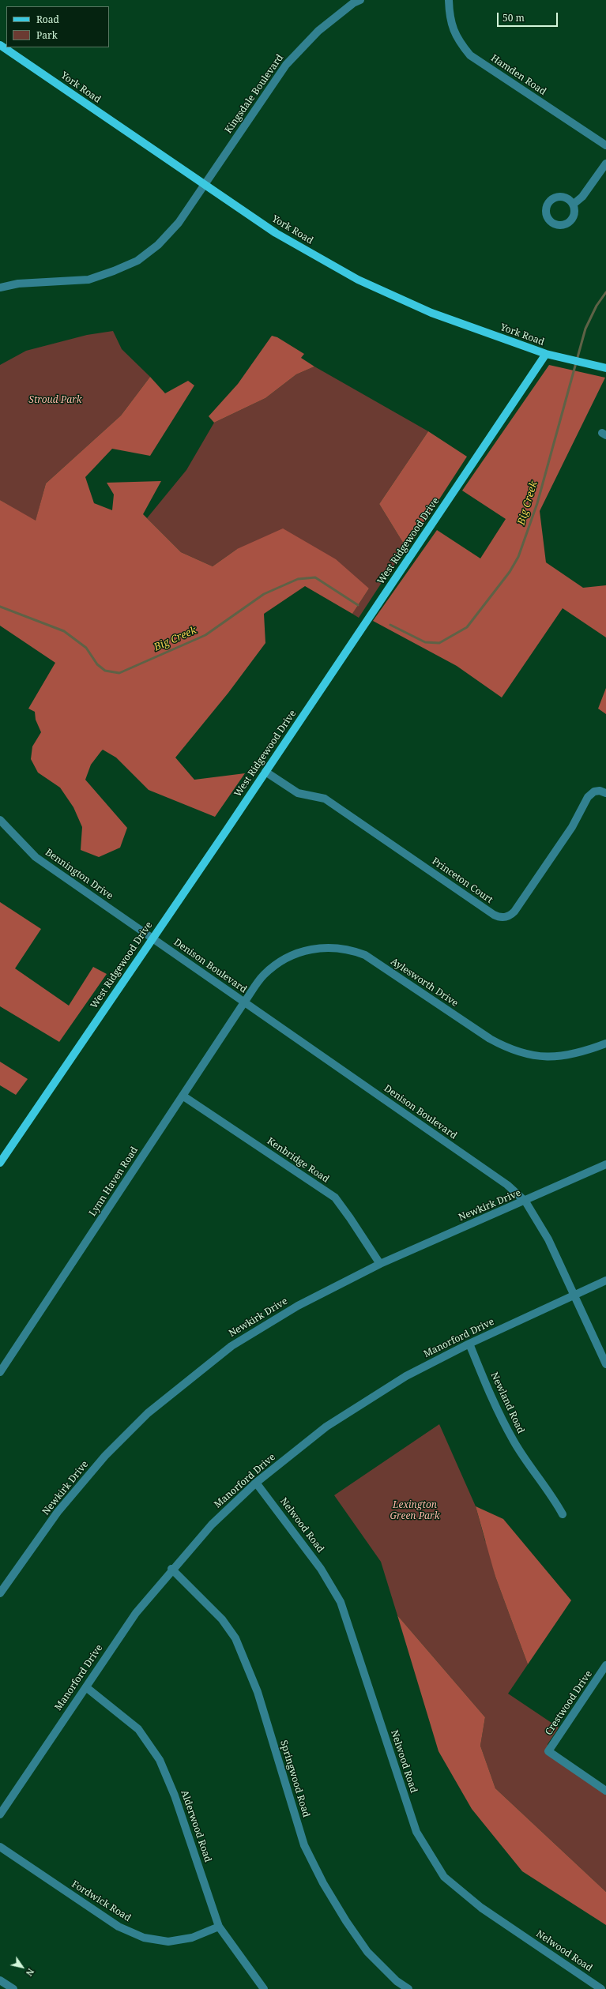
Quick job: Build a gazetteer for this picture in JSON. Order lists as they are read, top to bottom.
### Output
{
  "streets": {
    "main road": ["York Road", "West Ridgewood Drive"],
    "street": [
      "Hamden Road",
      "Kingsdale Boulevard",
      "Bennington Drive",
      "Princeton Court",
      "Denison Boulevard",
      "Aylesworth Drive",
      "Kenbridge Road",
      "Lynn Haven Road",
      "Newkirk Drive",
      "Manorford Drive",
      "Newland Road",
      "Nelwood Road",
      "Crestwood Drive",
      "Springwood Road",
      "Alderwood Road",
      "Fordwick Road"
    ]
  },
  "crossings": [
    ["York Road", "Kingsdale Boulevard"],
    ["York Road", "West Ridgewood Drive"],
    ["West Ridgewood Drive", "Bennington Drive"],
    ["West Ridgewood Drive", "Princeton Court"],
    ["West Ridgewood Drive", "Denison Boulevard"],
    ["Bennington Drive", "Denison Boulevard"],
    ["Denison Boulevard", "Aylesworth Drive"],
    ["Denison Boulevard", "Lynn Haven Road"],
    ["Denison Boulevard", "Newkirk Drive"],
    ["Denison Boulevard", "Manorford Drive"],
    ["Aylesworth Drive", "Lynn Haven Road"],
    ["Kenbridge Road", "Lynn Haven Road"],
    ["Kenbridge Road", "Newkirk Drive"],
    ["Manorford Drive", "Newland Road"],
    ["Manorford Drive", "Nelwood Road"],
    ["Manorford Drive", "Springwood Road"],
    ["Manorford Drive", "Alderwood Road"],
    ["Alderwood Road", "Fordwick Road"]
  ],
  "water": ["Big Creek"],
  "parks": ["Stroud Park", "Lexington Green Park"],
  "legend": ["Road", "Park"],
  "scale_bar": "50 m",
  "north": "bottom right"
}
